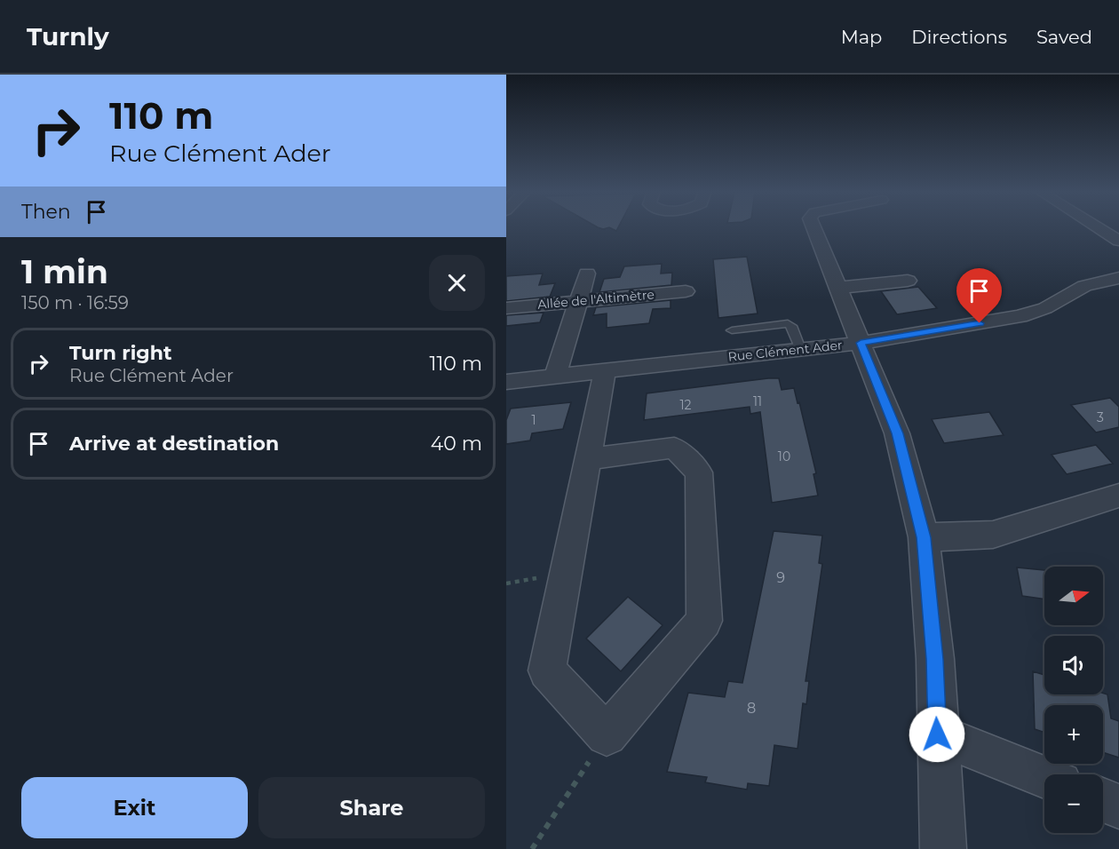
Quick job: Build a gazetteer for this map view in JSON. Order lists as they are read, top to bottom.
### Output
{
  "streets": {
    "street": ["Allée de l'Altimètre", "Rue Clément Ader"]
  },
  "house_numbers": [
    "11",
    "12",
    "3",
    "1",
    "10",
    "9",
    "8"
  ],
  "north": "right",
  "page": {
    "header": "Turnly",
    "nav": ["Map", "Directions", "Saved"],
    "turn": ["110 m", "Rue Clément Ader"],
    "then": "Then",
    "heading": ["1 min", "150 m · 16:59"],
    "list": [
      {
        "name": "Turn right",
        "note": "Rue Clément Ader",
        "value": "110 m"
      },
      {
        "name": "Arrive at destination",
        "value": "40 m"
      }
    ],
    "map_buttons": ["+", "−"],
    "buttons": ["Exit", "Share"]
  }
}
